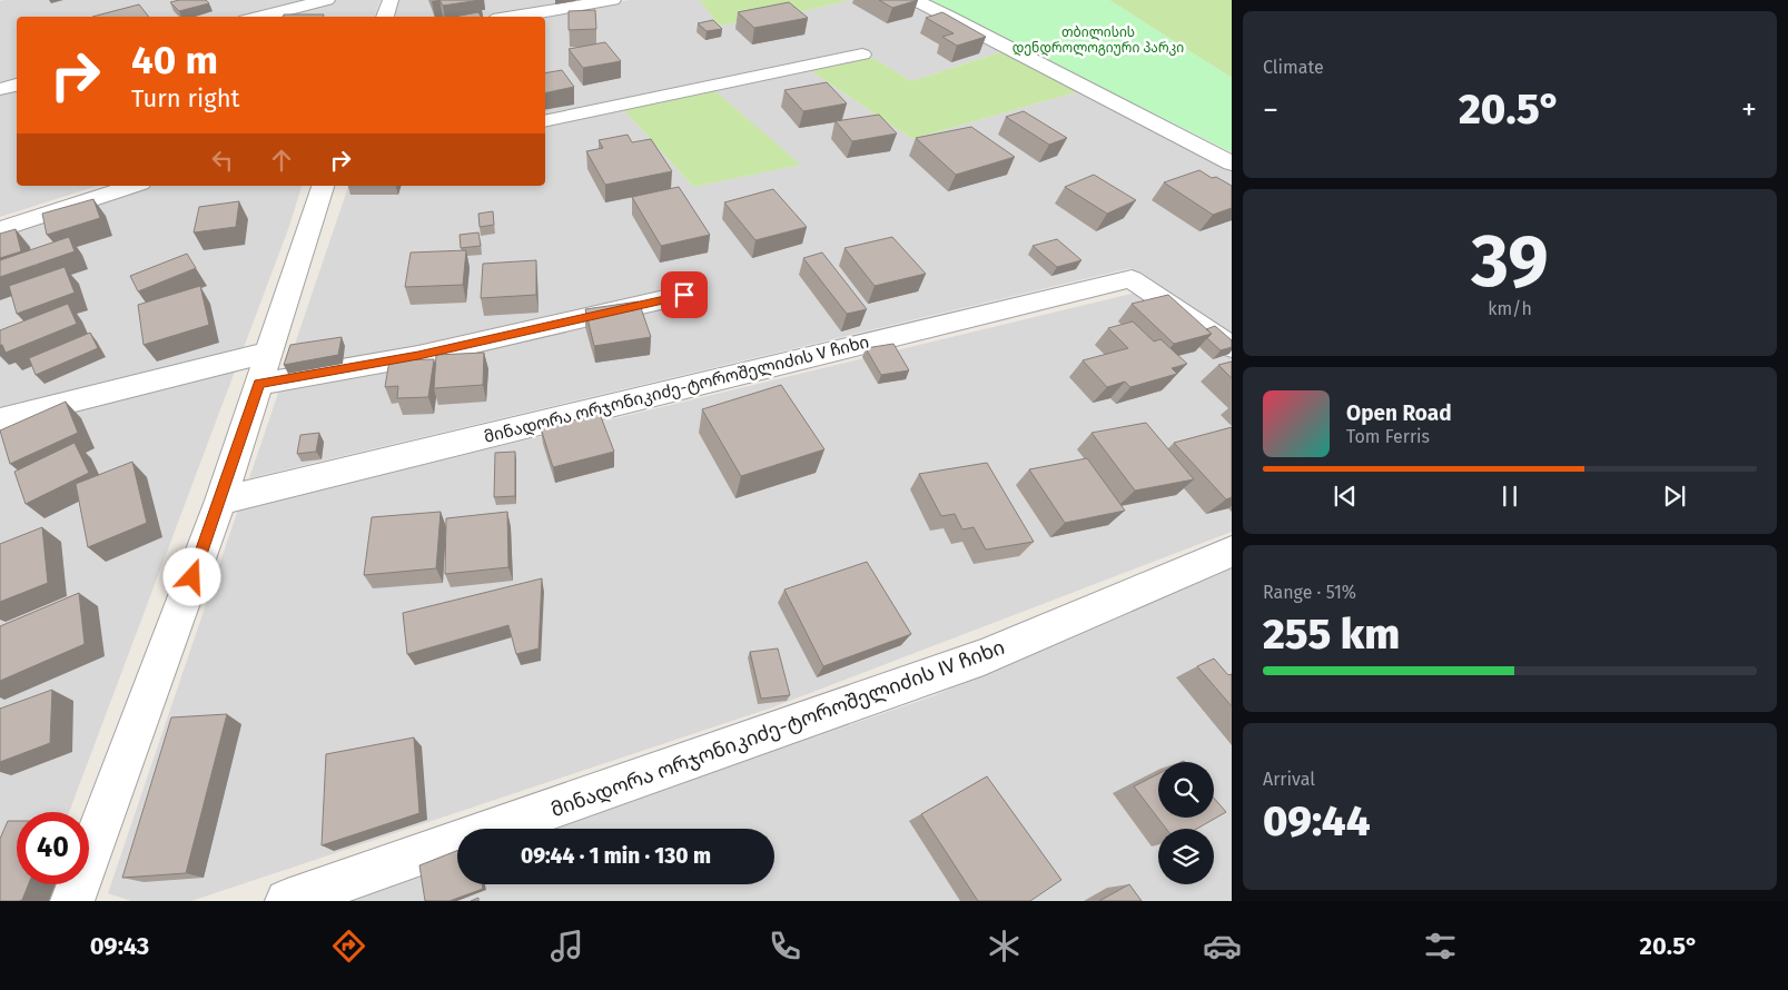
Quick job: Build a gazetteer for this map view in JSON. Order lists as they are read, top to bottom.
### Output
{
  "streets": {
    "street": ["მინადორა ორჯონიკიძე-ტოროშელიძის V ჩიხი", "მინადორა ორჯონიკიძე-ტოროშელიძის IV ჩიხი"]
  },
  "parks": ["თბილისის დენდროლოგიური პარკი"],
  "page": {
    "tile": [
      "Climate",
      ["39", "km/h"],
      ["Range · 51%", "255 km"],
      ["Arrival", "09:44"]
    ],
    "turn": ["40 m", "Turn right"],
    "heat": ["−", "20.5°", "+"],
    "song": ["Open Road", "Tom Ferris"],
    "limit": "40",
    "trip": "09:44 · 1 min · 130 m",
    "tabs": ["09:43", "20.5°"]
  }
}
